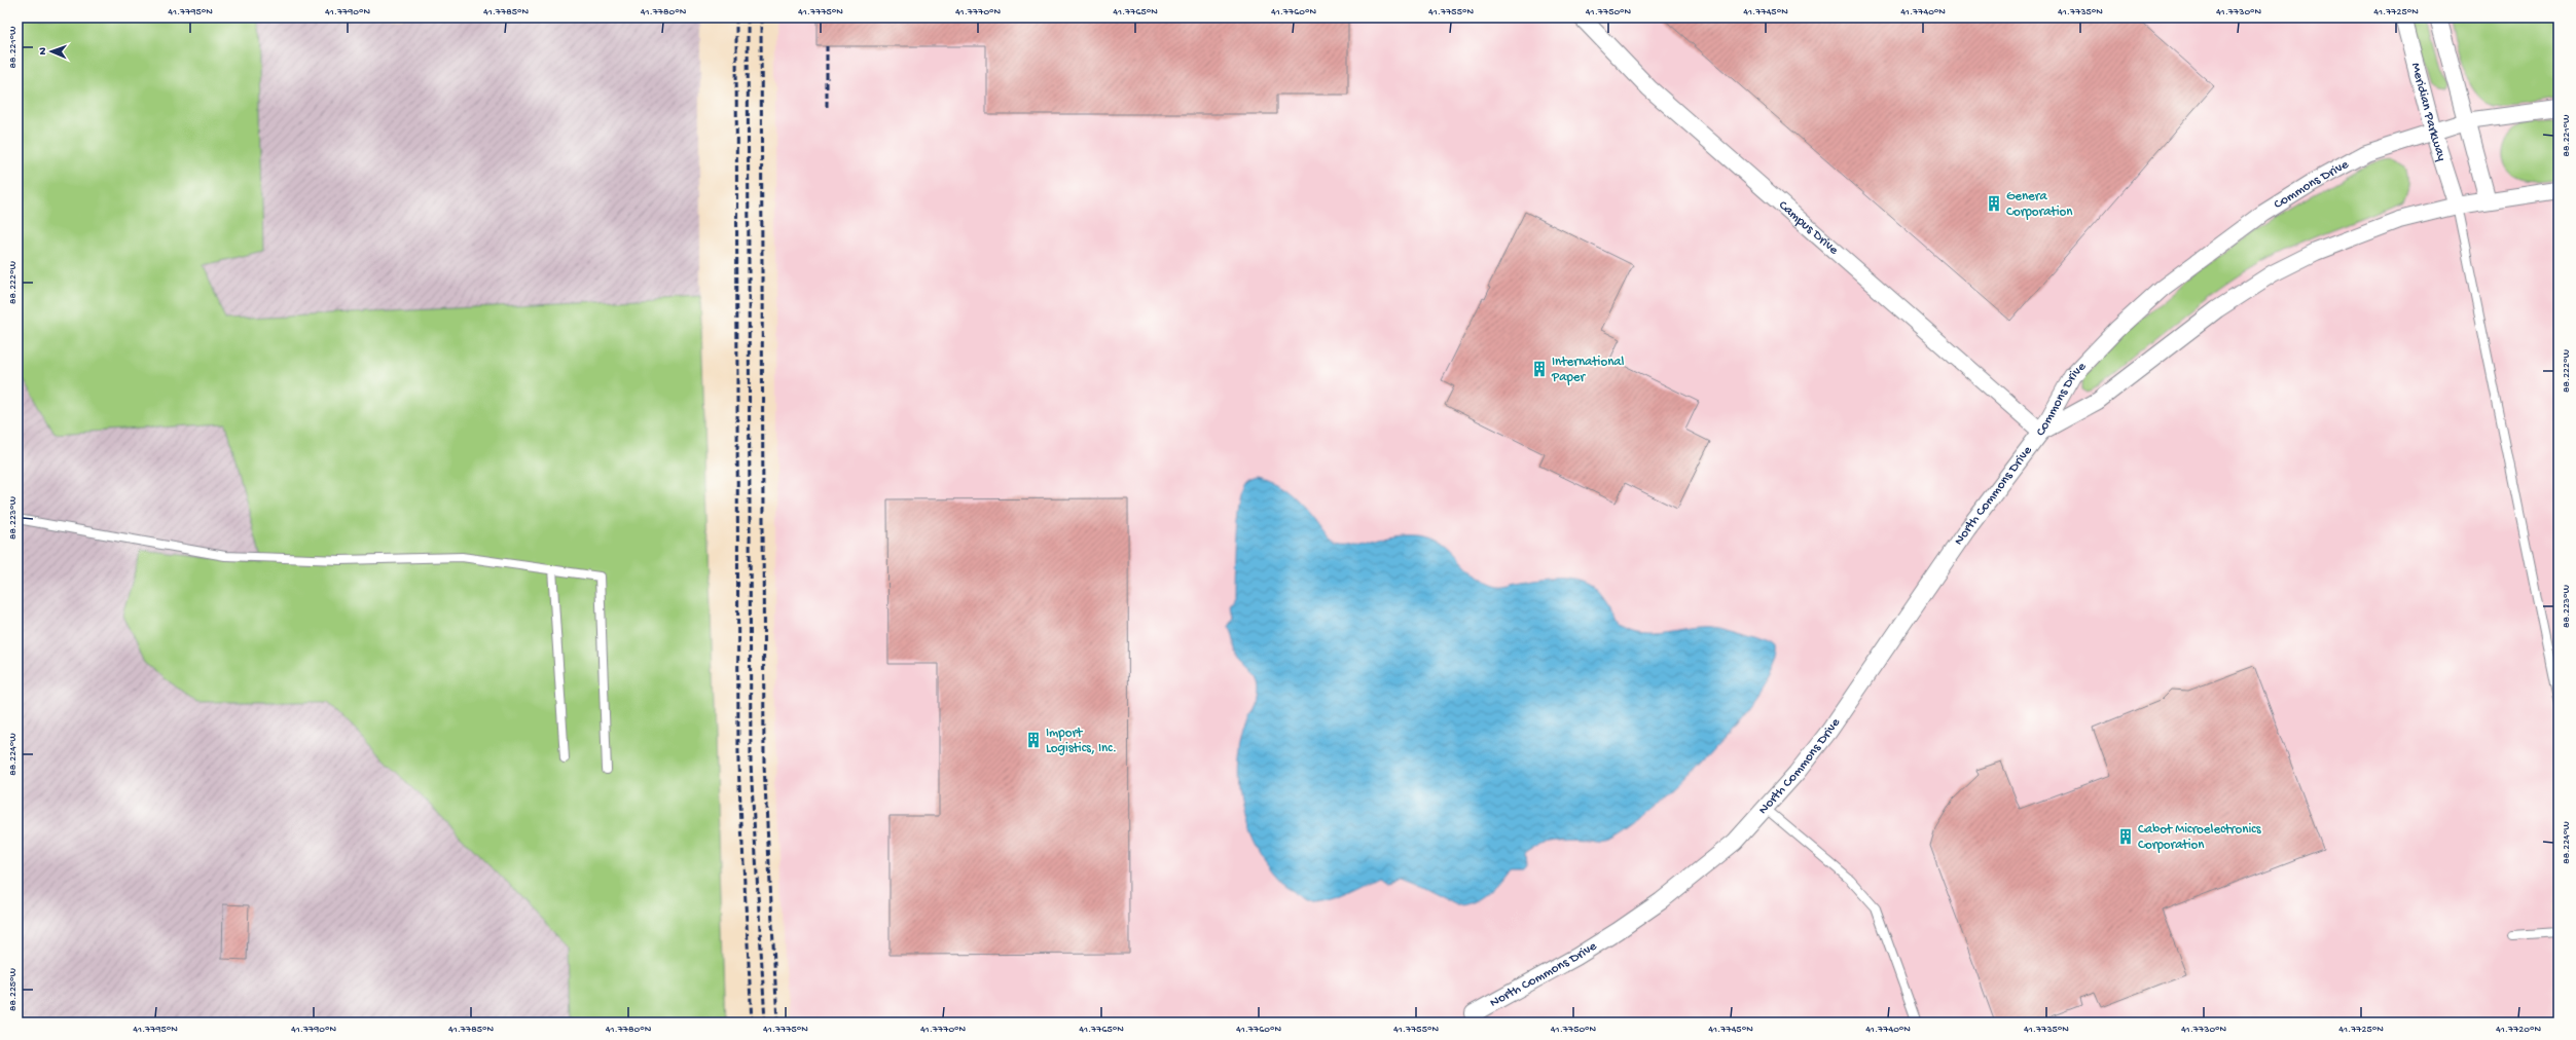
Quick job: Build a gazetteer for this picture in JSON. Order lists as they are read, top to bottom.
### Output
{
  "streets": {
    "street": [
      "Meridian Parkway",
      "Commons Drive",
      "Campus Drive",
      "North Commons Drive"
    ]
  },
  "crossings": [
    ["Meridian Parkway", "Commons Drive"],
    ["Commons Drive", "Campus Drive"],
    ["Commons Drive", "North Commons Drive"],
    ["Campus Drive", "North Commons Drive"]
  ],
  "places": {
    "building": [
      "Genera Corporation",
      "International Paper",
      "Import Logistics, Inc.",
      "Cabot Microelectronics Corporation"
    ]
  },
  "north": "left",
  "coordinates": [
    "41.7795°N",
    "41.7790°N",
    "41.7785°N",
    "41.7780°N",
    "41.7775°N",
    "41.7770°N",
    "41.7765°N",
    "41.7760°N",
    "41.7755°N",
    "41.7750°N",
    "41.7745°N",
    "41.7740°N",
    "41.7735°N",
    "41.7730°N",
    "41.7725°N",
    "88.221°W",
    "88.222°W",
    "88.223°W",
    "88.224°W",
    "88.225°W",
    "41.7720°N"
  ]
}
